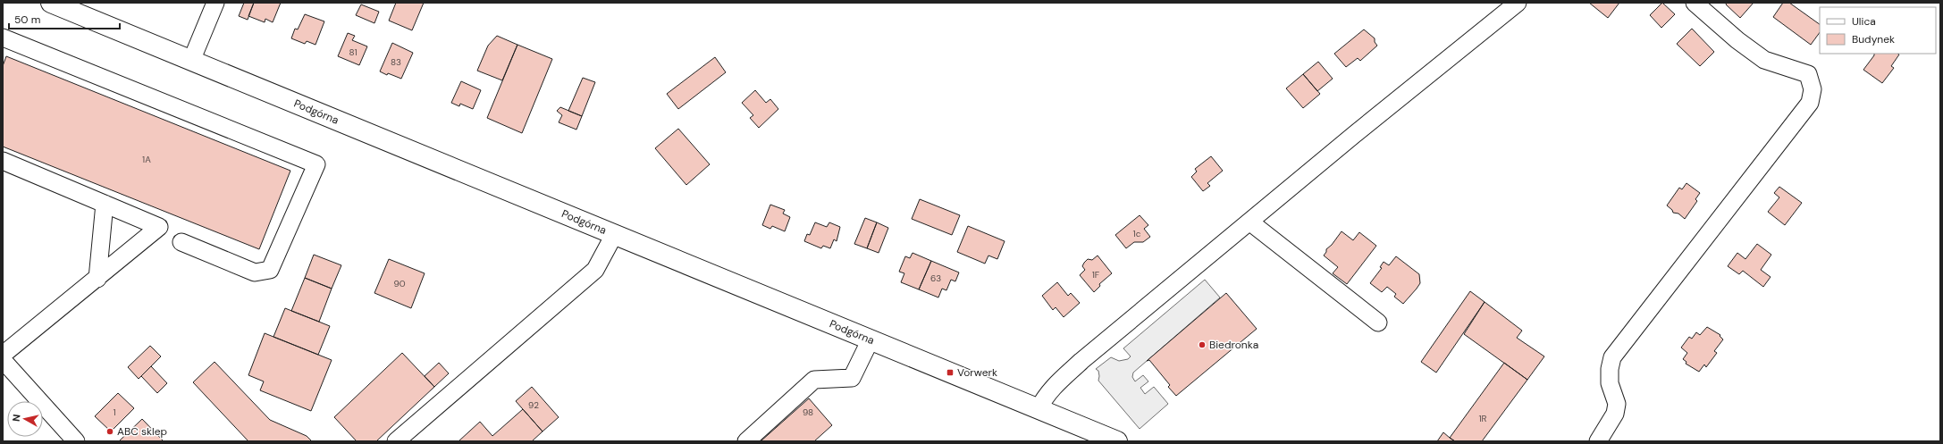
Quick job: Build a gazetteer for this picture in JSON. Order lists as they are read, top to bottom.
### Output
{
  "streets": {
    "main road": ["Podgórna"]
  },
  "places": {
    "other": ["Biedronka", "ABC sklep"],
    "transit": ["Vorwerk"]
  },
  "house_numbers": [
    "81",
    "83",
    "1A",
    "1c",
    "1F",
    "63",
    "90",
    "92",
    "1",
    "98",
    "1R"
  ],
  "legend": ["Ulica", "Budynek"],
  "scale_bar": "50 m",
  "north": "left"
}
